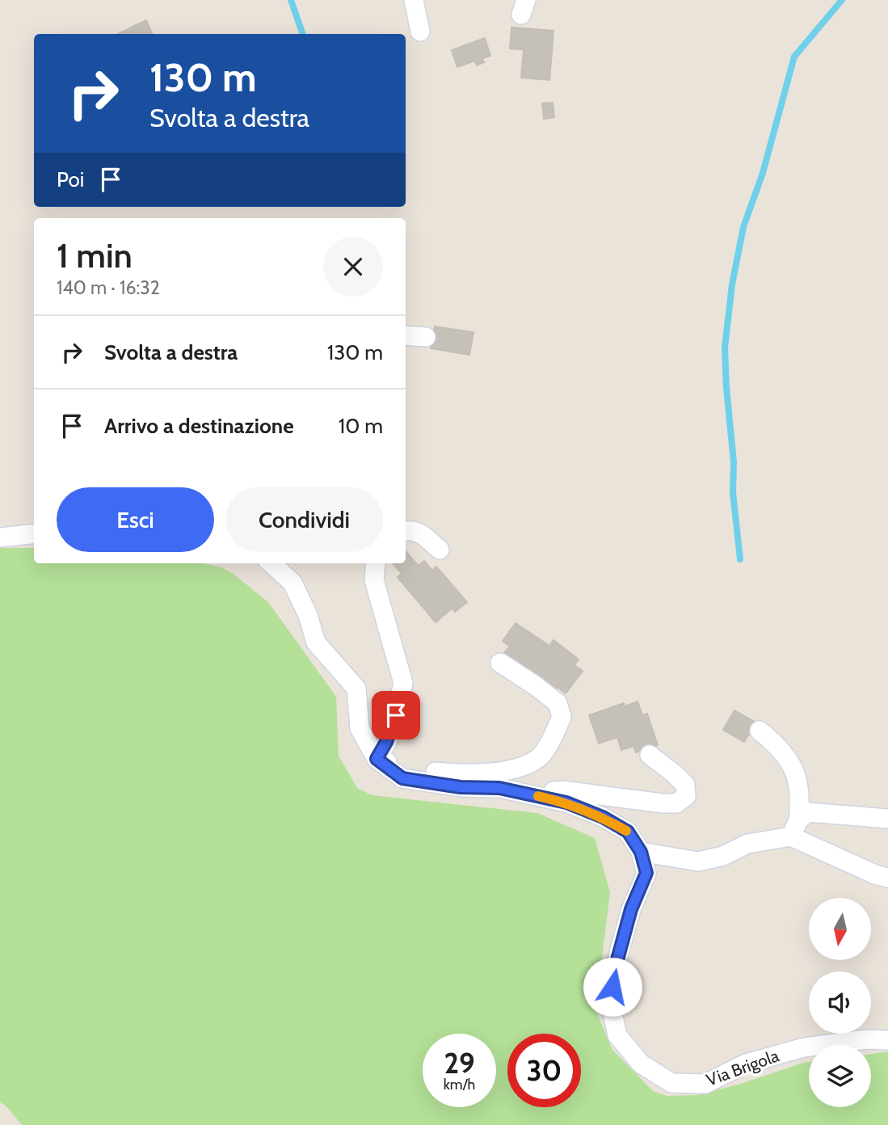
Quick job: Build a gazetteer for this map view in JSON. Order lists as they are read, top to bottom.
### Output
{
  "streets": {
    "street": ["Via Brigola"]
  },
  "north": "bottom",
  "page": {
    "turn": ["130 m", "Svolta a destra"],
    "then": "Poi",
    "heading": ["1 min", "140 m · 16:32"],
    "list": [
      {
        "name": "Svolta a destra",
        "value": "130 m"
      },
      {
        "name": "Arrivo a destinazione",
        "value": "10 m"
      }
    ],
    "buttons": ["Esci", "Condividi"],
    "speed": "29 km/h",
    "limit": "30"
  }
}
